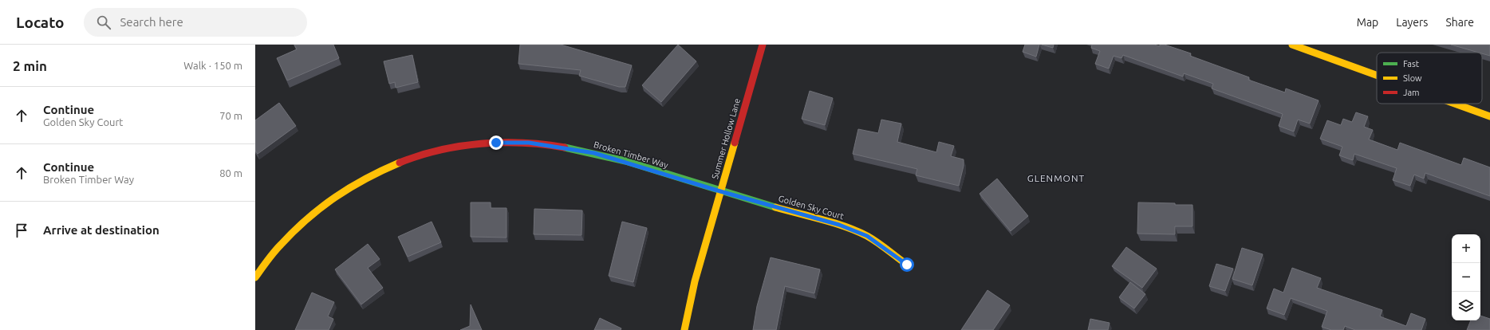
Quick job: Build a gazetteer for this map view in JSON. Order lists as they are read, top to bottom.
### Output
{
  "streets": {
    "street": ["Summer Hollow Lane", "Broken Timber Way", "Golden Sky Court"]
  },
  "crossings": [
    ["Summer Hollow Lane", "Broken Timber Way"],
    ["Summer Hollow Lane", "Golden Sky Court"],
    ["Broken Timber Way", "Golden Sky Court"]
  ],
  "districts": ["GLENMONT"],
  "legend": ["Fast", "Slow", "Jam"],
  "page": {
    "header": "Locato",
    "search": "Search here",
    "nav": ["Map", "Layers", "Share"],
    "heading": ["2 min", "Walk · 150 m"],
    "list": [
      ["Continue", "Golden Sky Court", "70 m"],
      ["Continue", "Broken Timber Way", "80 m"],
      "Arrive at destination"
    ],
    "map_buttons": ["+", "−"]
  }
}
